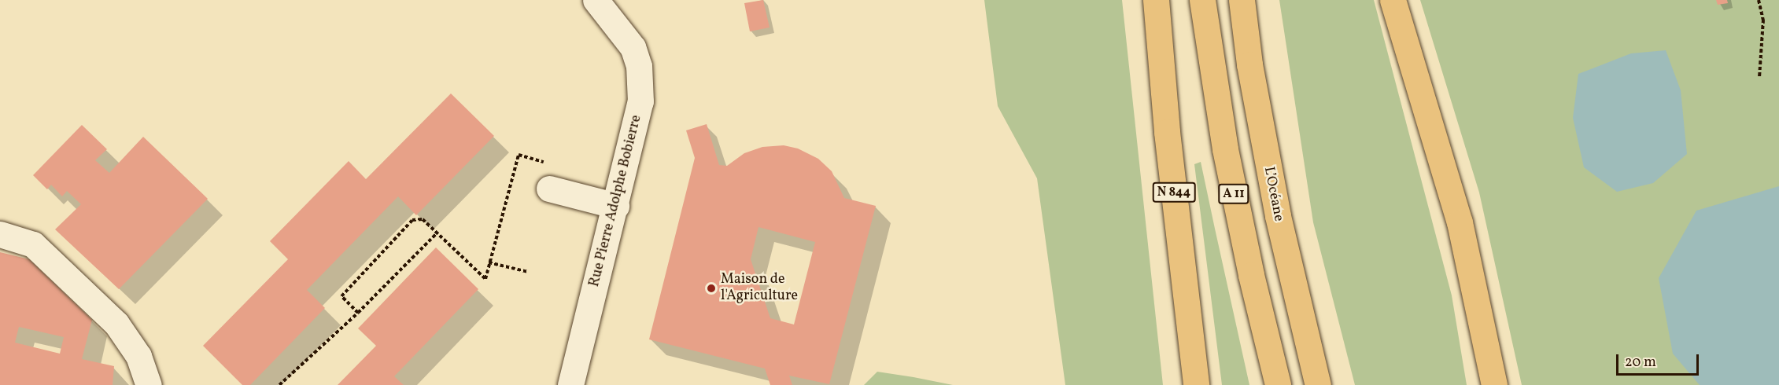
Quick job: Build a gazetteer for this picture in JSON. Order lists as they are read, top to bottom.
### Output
{
  "streets": {
    "highway": ["N 844", "A 11", "L’Océane"],
    "street": ["Rue Pierre Adolphe Bobierre"]
  },
  "places": ["Maison de l'Agriculture"],
  "scale_bar": "20 m"
}
